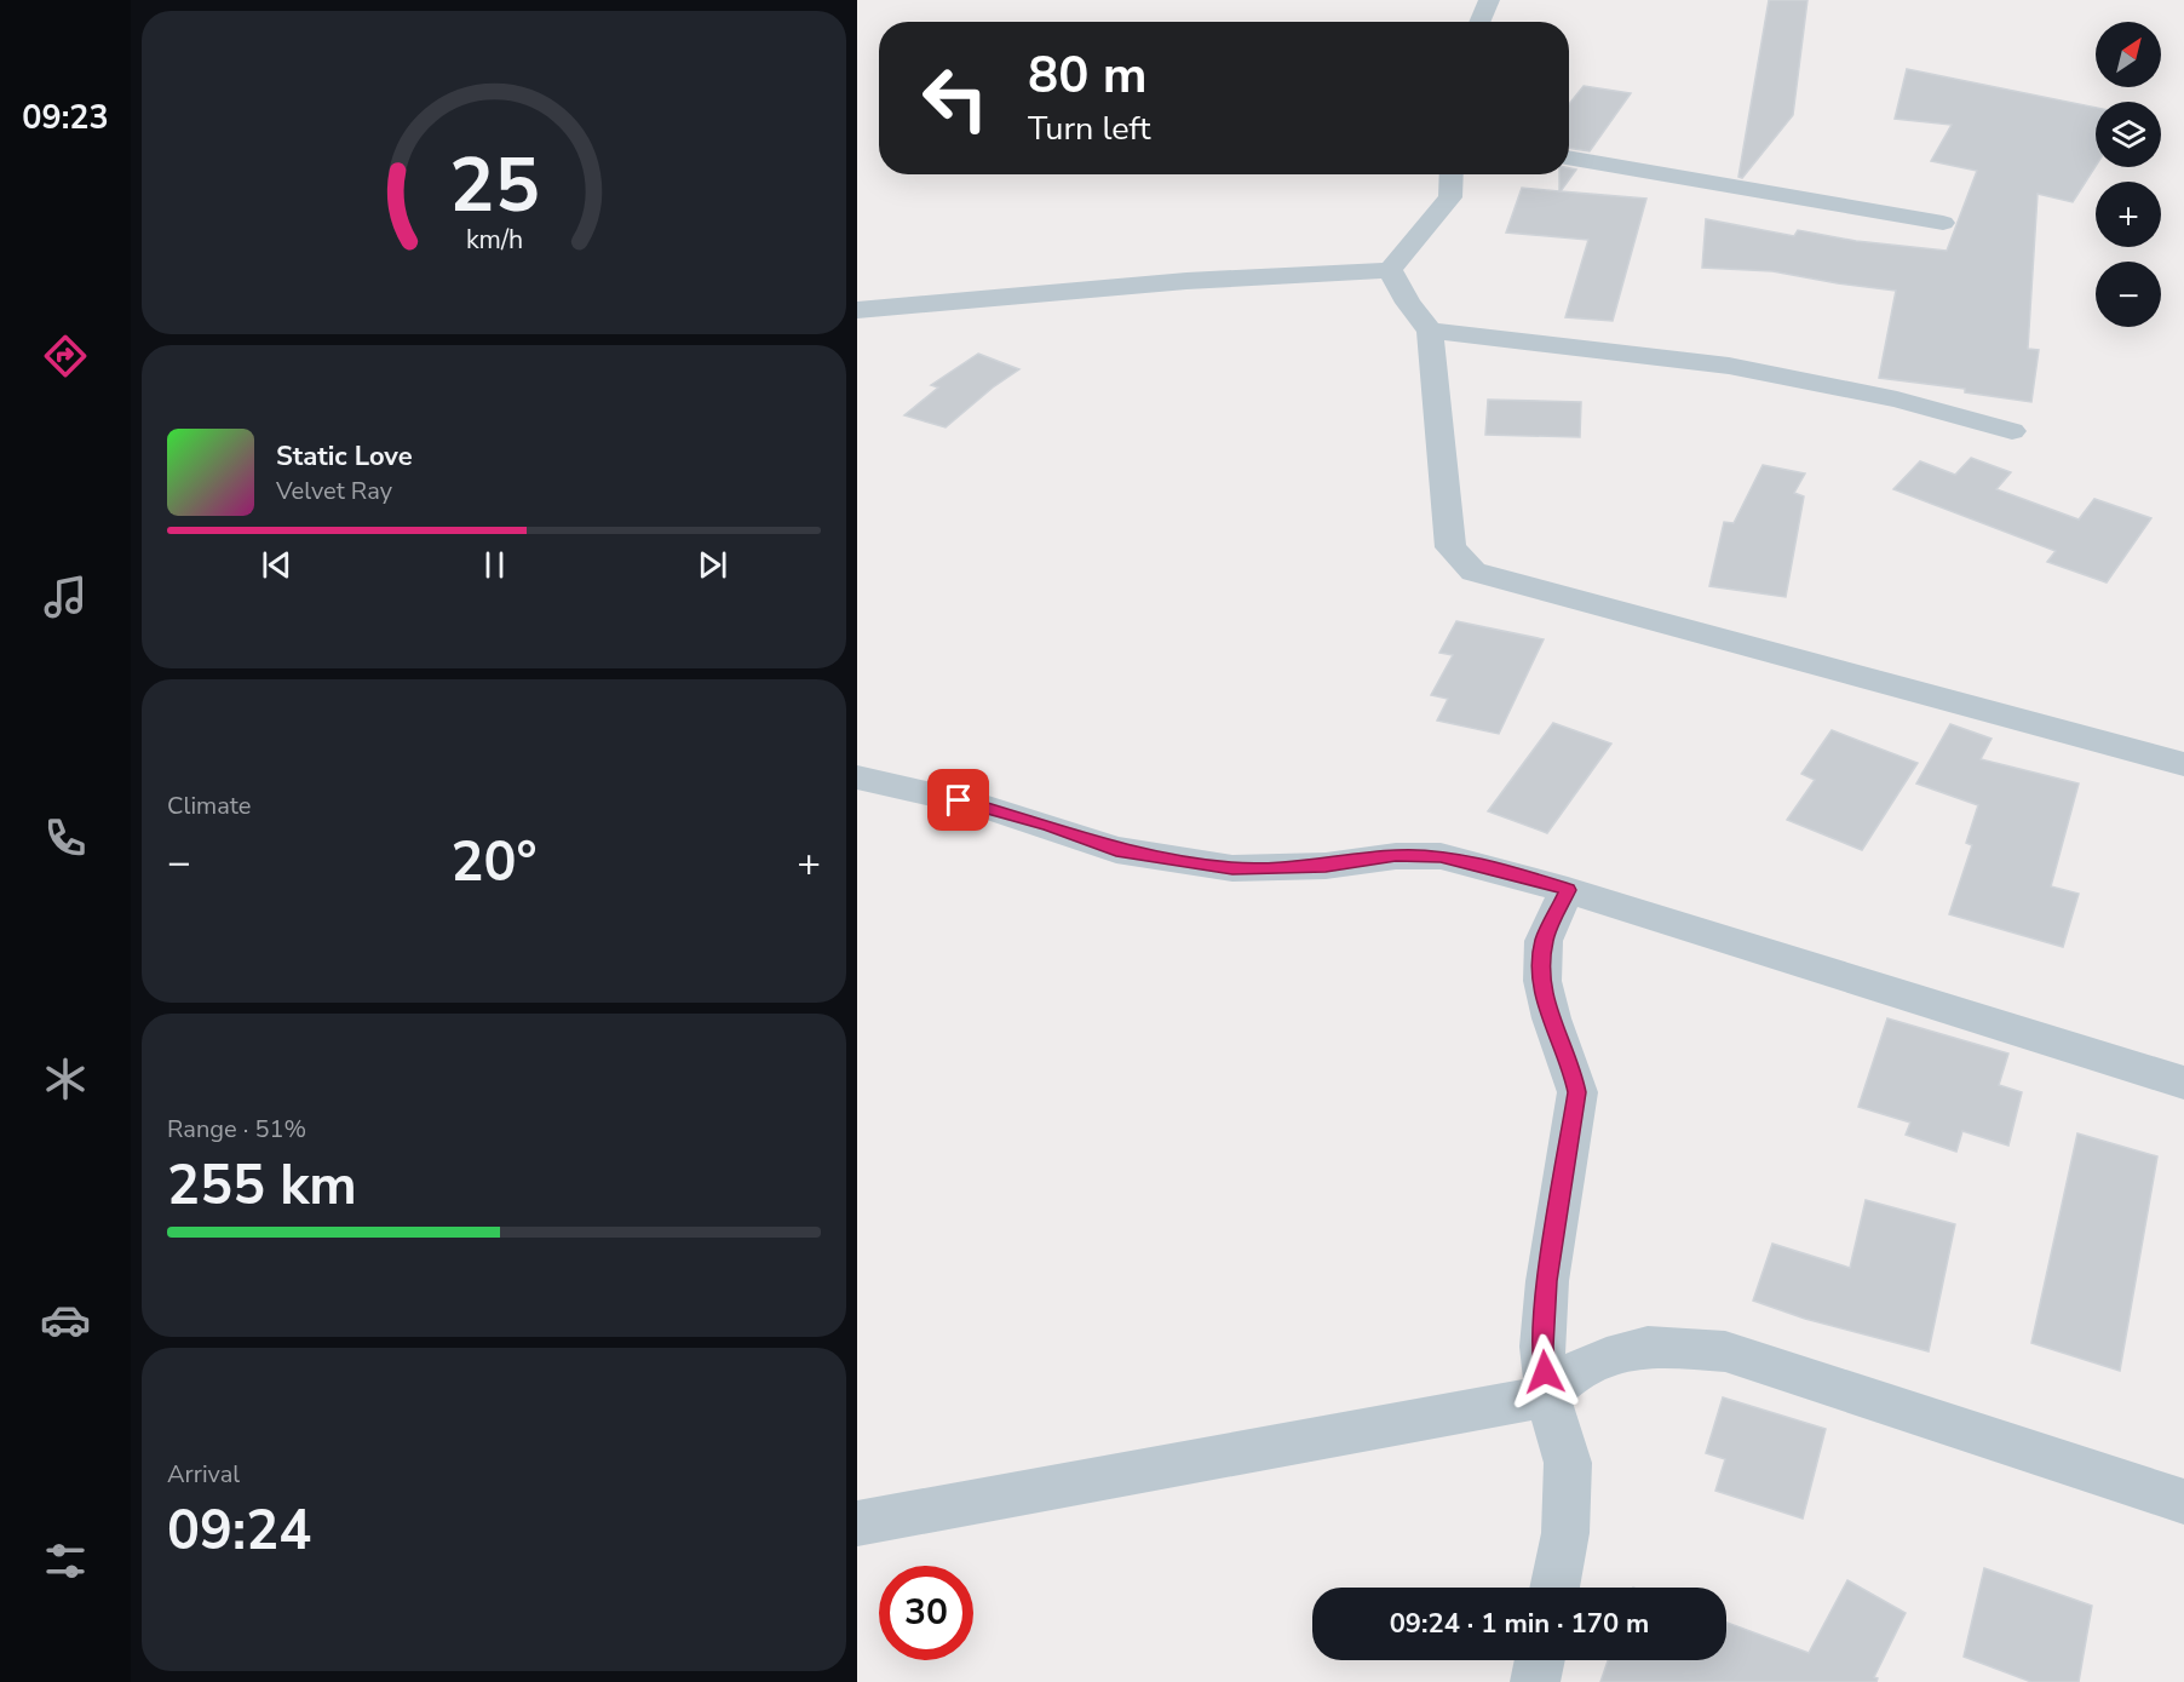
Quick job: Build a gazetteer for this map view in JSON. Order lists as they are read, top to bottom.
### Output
{
  "north": "top right",
  "page": {
    "tabs": "09:23",
    "map_buttons": ["+", "−"],
    "turn": ["80 m", "Turn left"],
    "song": ["Static Love", "Velvet Ray"],
    "tile": [
      "Climate",
      ["Range · 51%", "255 km"],
      ["Arrival", "09:24"]
    ],
    "heat": ["−", "20°", "+"],
    "limit": "30",
    "trip": "09:24 · 1 min · 170 m",
    "gauge": ["25", "km/h"]
  }
}
